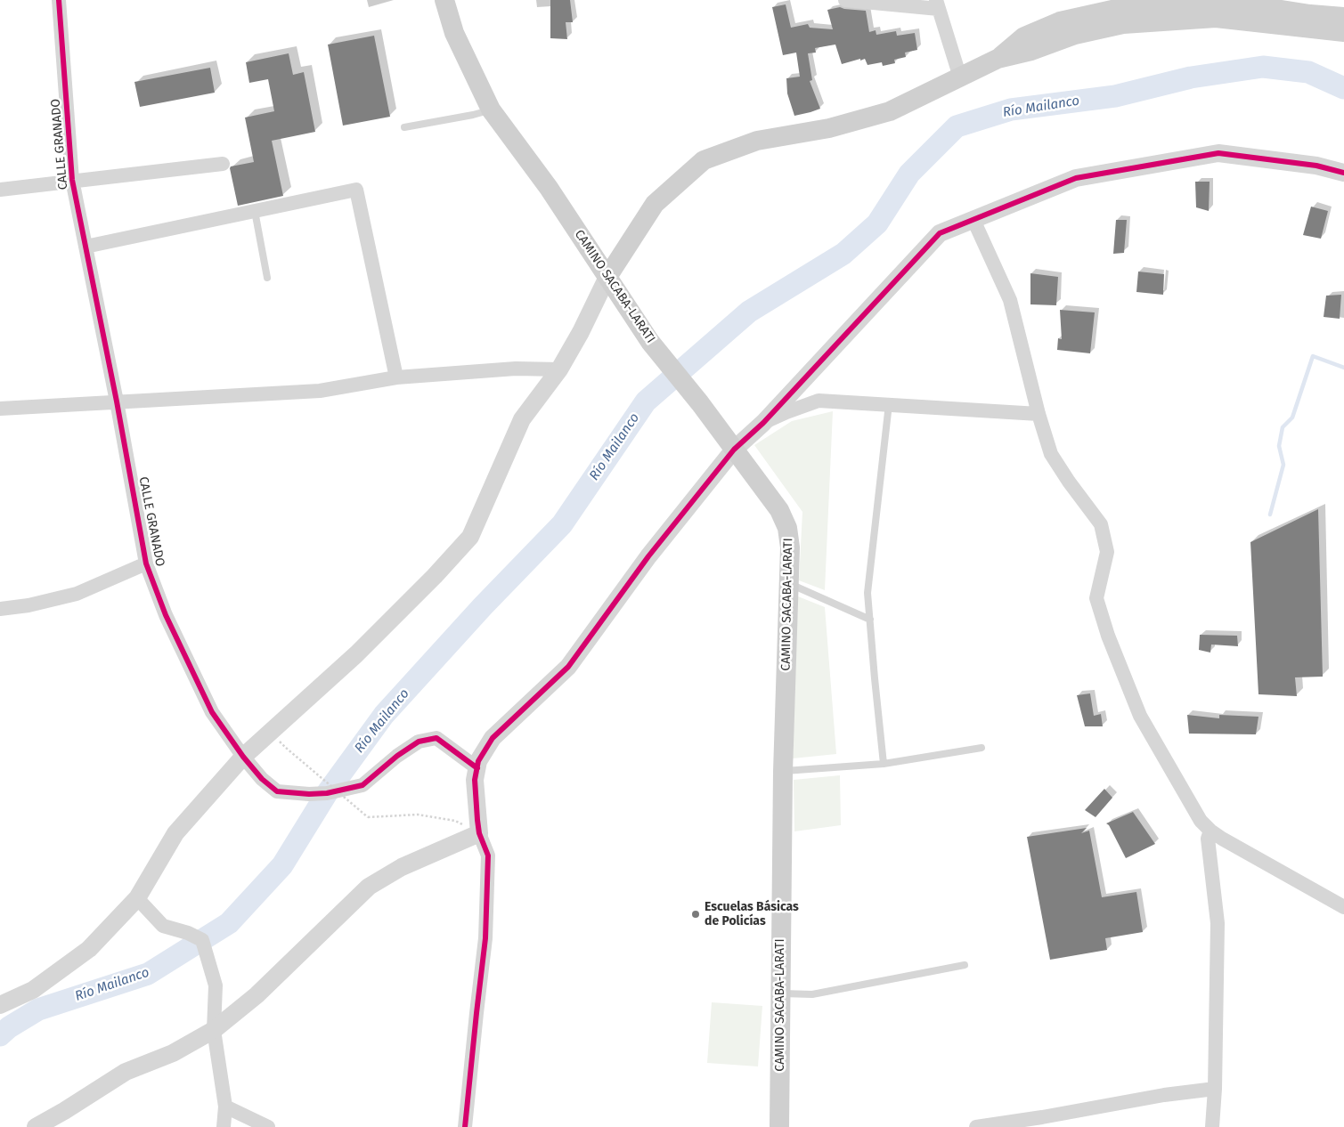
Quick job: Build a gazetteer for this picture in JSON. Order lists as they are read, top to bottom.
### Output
{
  "streets": {
    "main road": ["CAMINO SACABA-LARATI"],
    "street": ["CALLE GRANADO"]
  },
  "water": ["Río Mailanco"],
  "places": ["Escuelas Básicas de Policías"]
}
